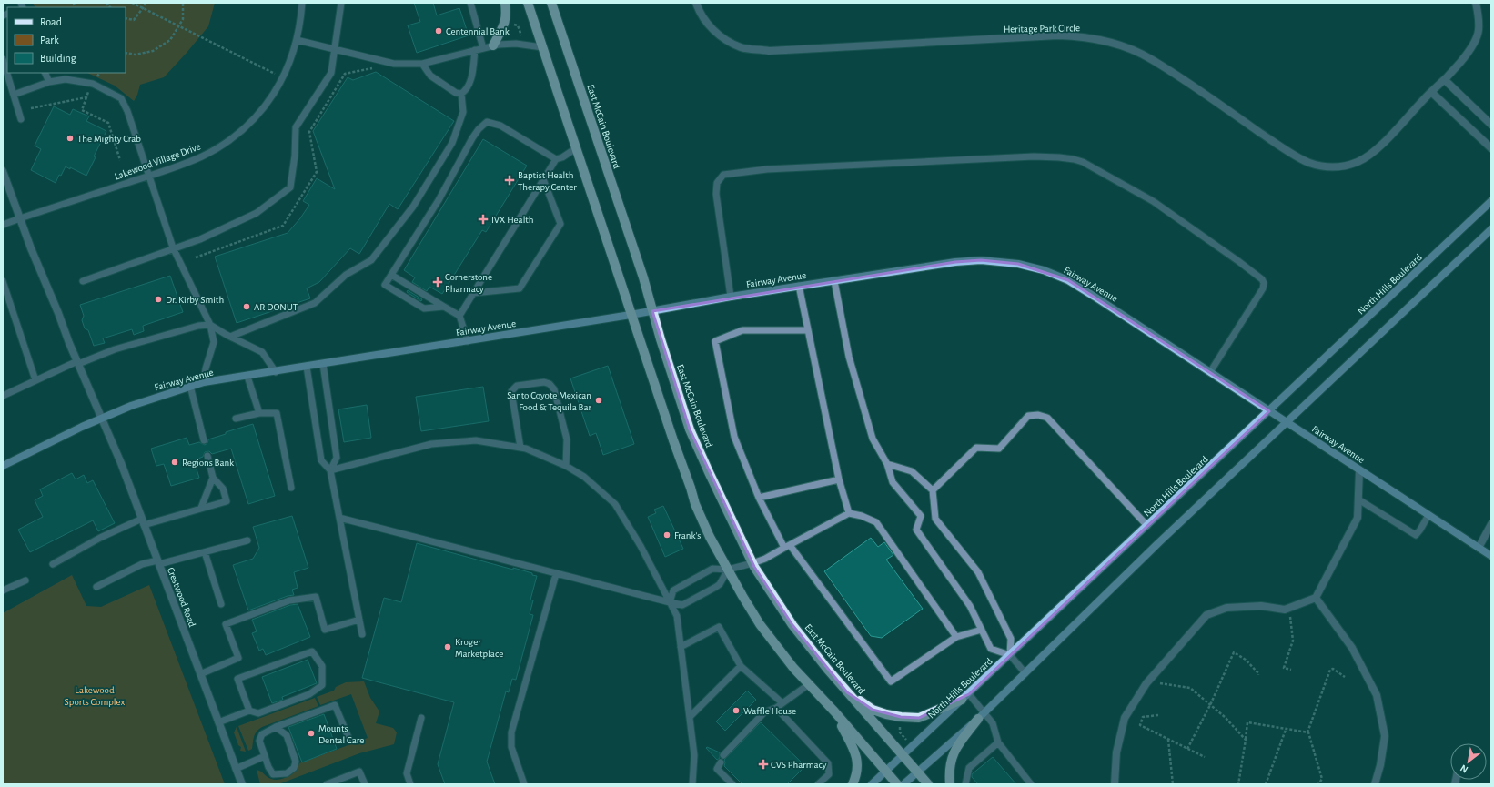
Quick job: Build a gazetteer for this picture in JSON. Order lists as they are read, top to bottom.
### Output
{
  "streets": {
    "main road": ["East McCain Boulevard"],
    "street": [
      "Heritage Park Circle",
      "Fairway Avenue",
      "North Hills Boulevard",
      "Crestwood Road"
    ],
    "lane": ["Lakewood Village Drive"]
  },
  "crossings": [
    ["East McCain Boulevard", "Fairway Avenue"],
    ["East McCain Boulevard", "North Hills Boulevard"],
    ["Fairway Avenue", "North Hills Boulevard"],
    ["Fairway Avenue", "Crestwood Road"]
  ],
  "parks": ["Lakewood Sports Complex"],
  "places": {
    "other": [
      "Centennial Bank",
      "The Mighty Crab",
      "Dr. Kirby Smith",
      "AR DONUT",
      "Santo Coyote Mexican Food & Tequila Bar",
      "Regions Bank",
      "Frank's",
      "Kroger Marketplace",
      "Waffle House",
      "Mounts Dental Care"
    ],
    "health": [
      "Baptist Health Therapy Center",
      "IVX Health",
      "Cornerstone Pharmacy",
      "CVS Pharmacy"
    ]
  },
  "legend": ["Road", "Park", "Building"],
  "north": "bottom left"
}
